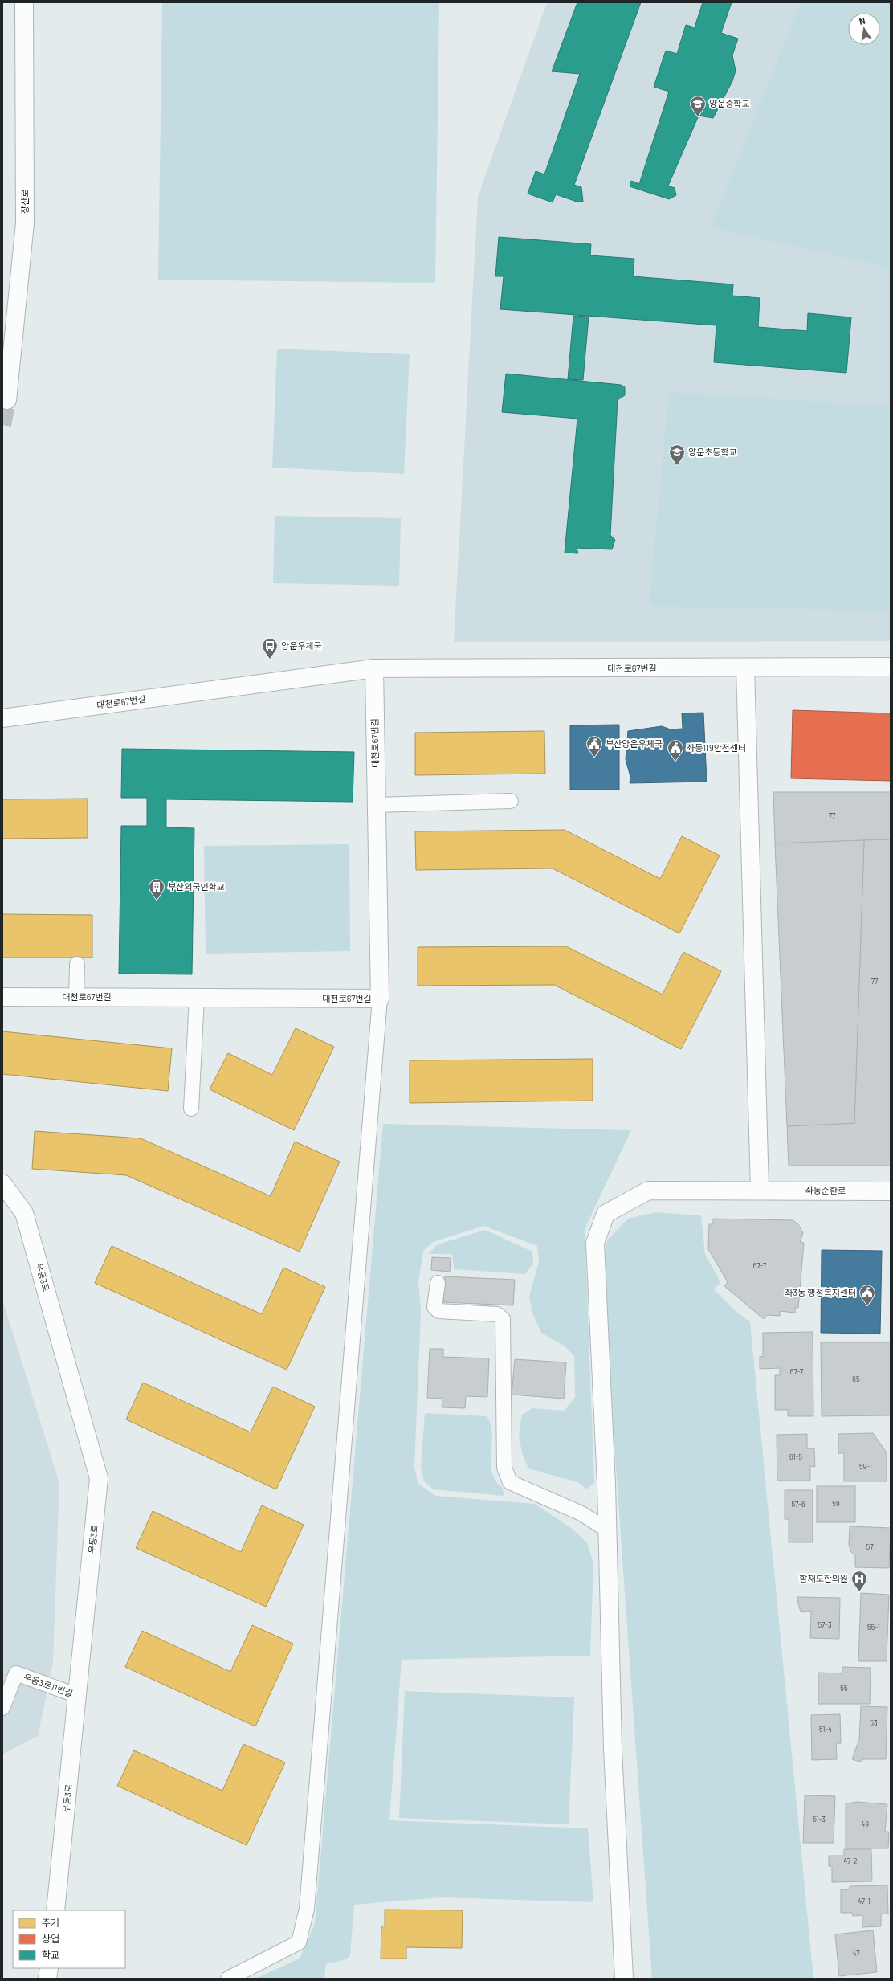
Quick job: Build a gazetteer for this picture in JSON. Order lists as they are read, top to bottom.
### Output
{
  "streets": {
    "main road": [
      "장산로",
      "대천로67번길",
      "좌동순환로",
      "우동3로"
    ],
    "lane": ["우동3로11번길"]
  },
  "crossings": [
    ["우동3로", "우동3로11번길"]
  ],
  "places": {
    "school or university": ["양운중학교", "양운초등학교"],
    "bus stop": ["양운우체국"],
    "public building": ["부산양운우체국", "좌동119안전센터", "좌3동 행정복지센터"],
    "building": ["부산외국인학교"],
    "hospital": ["함재도한의원"]
  },
  "house_numbers": [
    "77",
    "77",
    "67-7",
    "67-7",
    "65",
    "61-5",
    "59-1",
    "59",
    "57-6",
    "57",
    "57-3",
    "55-1",
    "55",
    "53",
    "51-4",
    "51-3",
    "49",
    "47-2",
    "47-1",
    "47"
  ],
  "legend": ["주거", "상업", "학교"],
  "north": "top"
}
